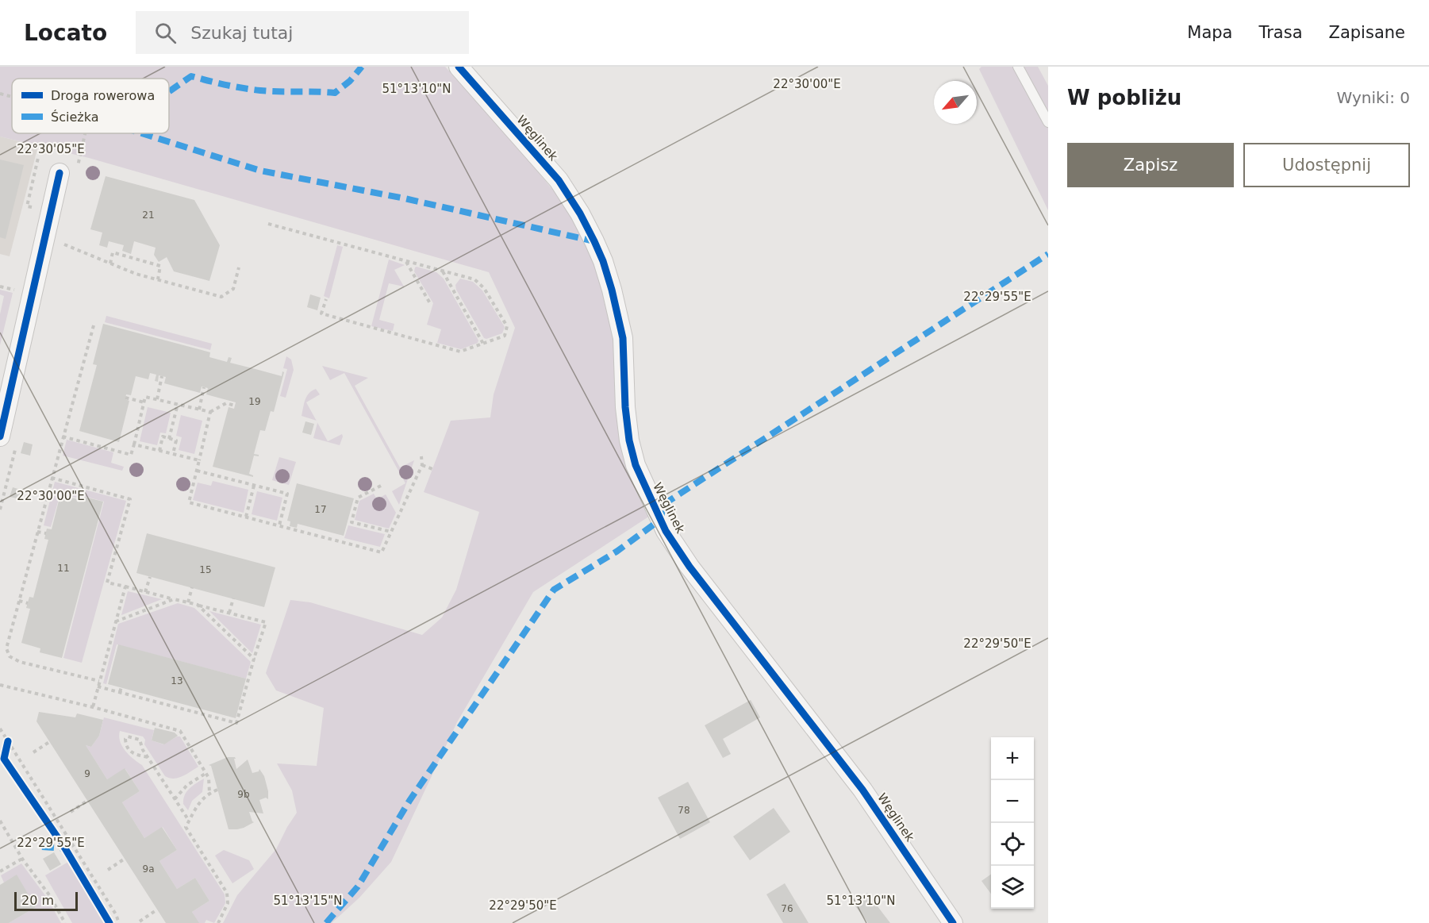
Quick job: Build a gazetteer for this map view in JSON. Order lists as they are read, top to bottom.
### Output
{
  "streets": {
    "street": ["Węglinek"]
  },
  "house_numbers": [
    "21",
    "19",
    "17",
    "11",
    "15",
    "13",
    "9",
    "9b",
    "78",
    "9a",
    "76"
  ],
  "legend": ["Droga rowerowa", "Ścieżka"],
  "scale_bar": "20 m",
  "north": "bottom left",
  "page": {
    "header": "Locato",
    "search": "Szukaj tutaj",
    "nav": ["Mapa", "Trasa", "Zapisane"],
    "heading": ["W pobliżu", "Wyniki: 0"],
    "buttons": ["Zapisz", "Udostępnij"],
    "map_buttons": ["+", "−"],
    "scale": "20 m"
  },
  "coordinates": [
    "22°30'00\"E",
    "51°13'10\"N",
    "22°30'05\"E",
    "22°29'55\"E",
    "22°29'50\"E",
    "51°13'15\"N"
  ]
}
